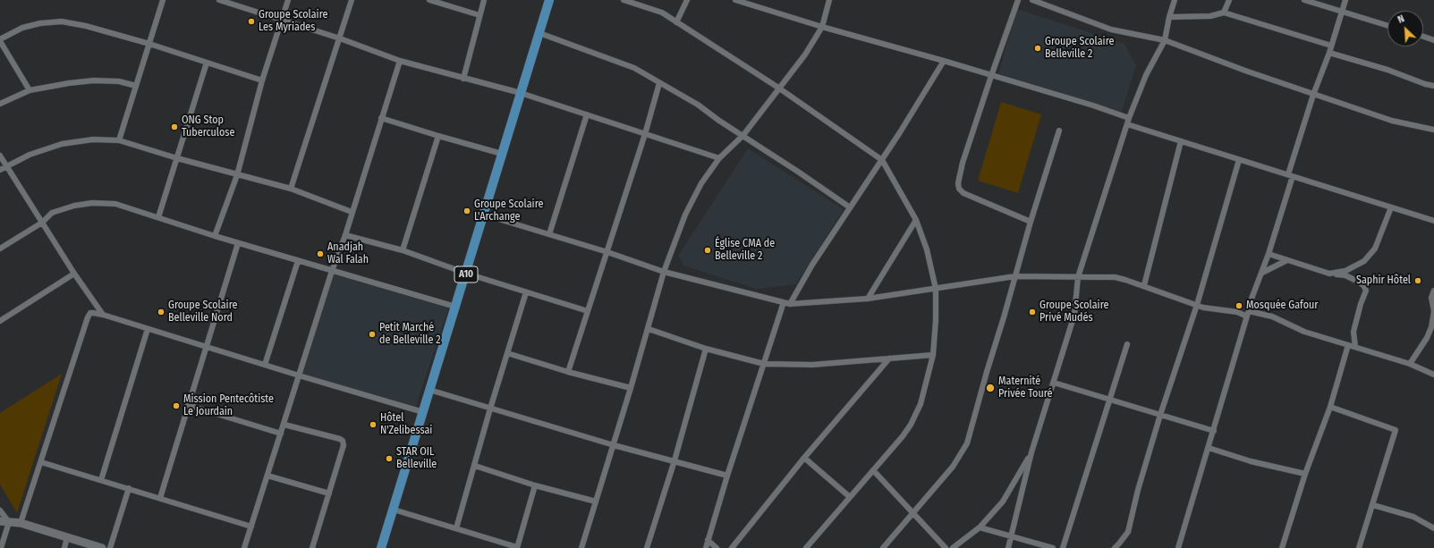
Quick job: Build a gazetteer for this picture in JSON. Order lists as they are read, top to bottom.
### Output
{
  "streets": {
    "main road": ["A10"]
  },
  "places": [
    "Groupe Scolaire Les Myriades",
    "Groupe Scolaire Belleville 2",
    "ONG Stop Tuberculose",
    "Groupe Scolaire L'Archange",
    "Église CMA de Belleville 2",
    "Anadjah Wal Falah",
    "Saphir Hôtel",
    "Mosquée Gafour",
    "Groupe Scolaire Belleville Nord",
    "Groupe Scolaire Privé Mudés",
    "Petit Marché de Belleville 2",
    "Maternité Privée Touré",
    "Mission Pentecôtiste Le Jourdain",
    "Hôtel N'Zelibessai",
    "STAR OIL Belleville"
  ],
  "north": "top left"
}
